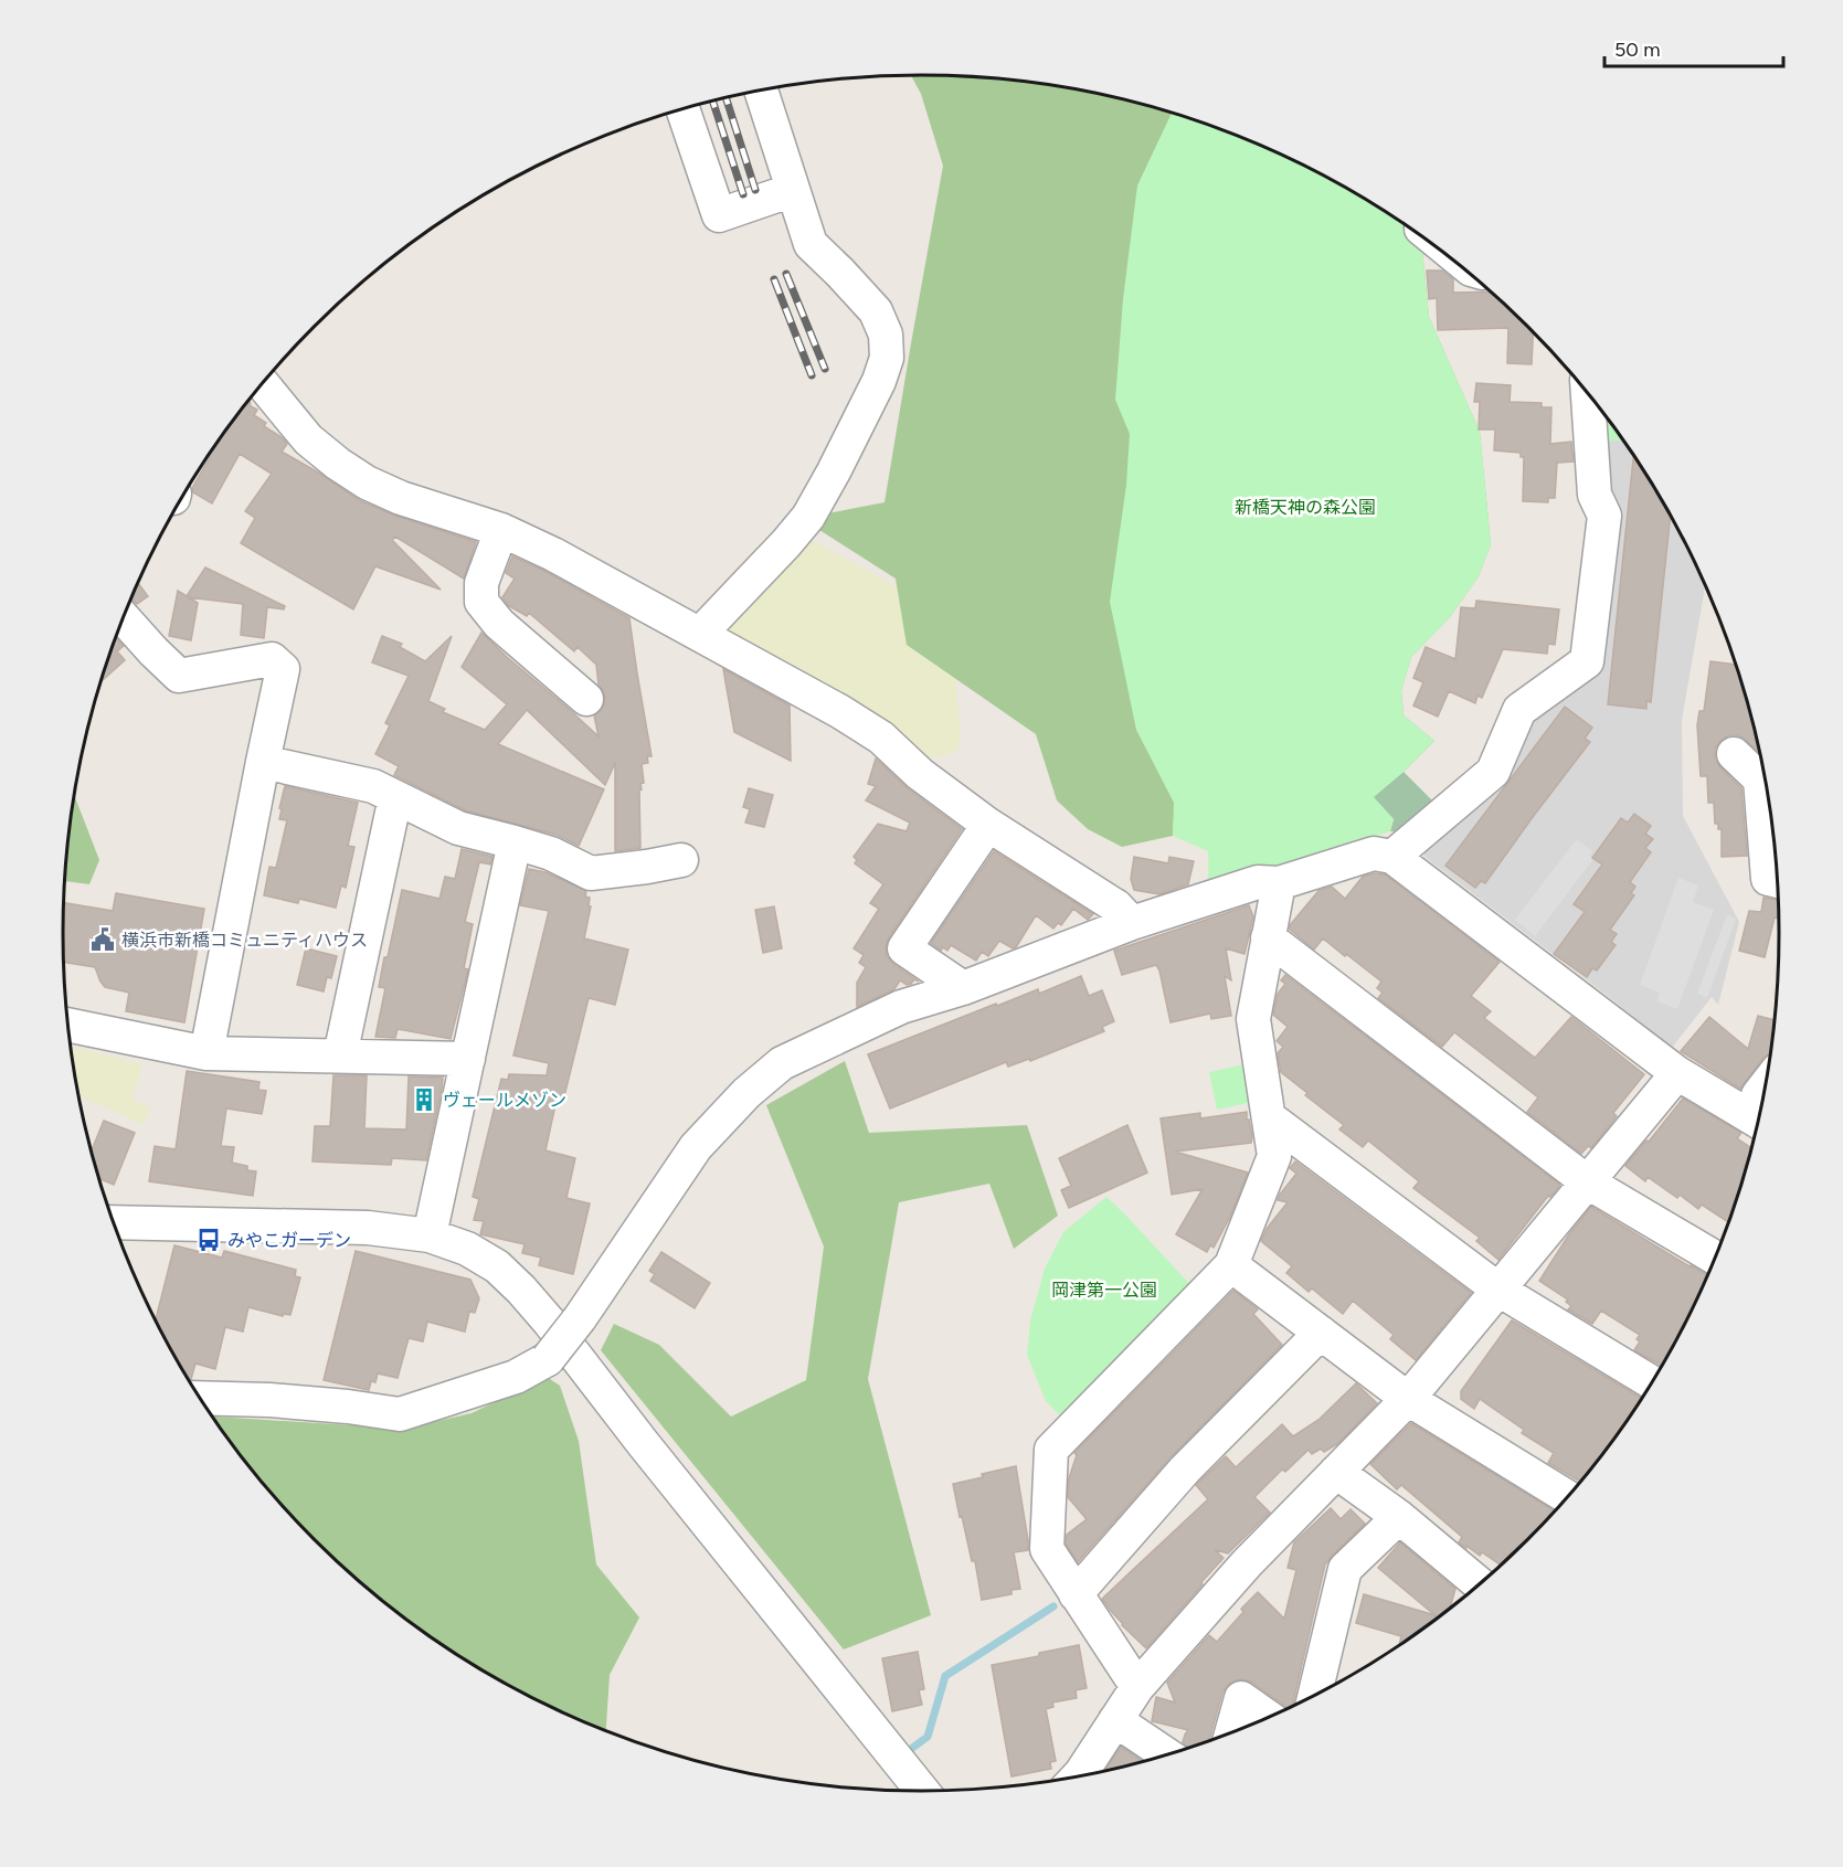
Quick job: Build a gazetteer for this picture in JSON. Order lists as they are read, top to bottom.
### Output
{
  "parks": ["新橋天神の森公園", "岡津第一公園"],
  "places": {
    "public building": ["横浜市新橋コミュニティハウス"],
    "building": ["ヴェールメゾン"],
    "bus stop": ["みやこガーデン"]
  },
  "scale_bar": "50 m"
}
